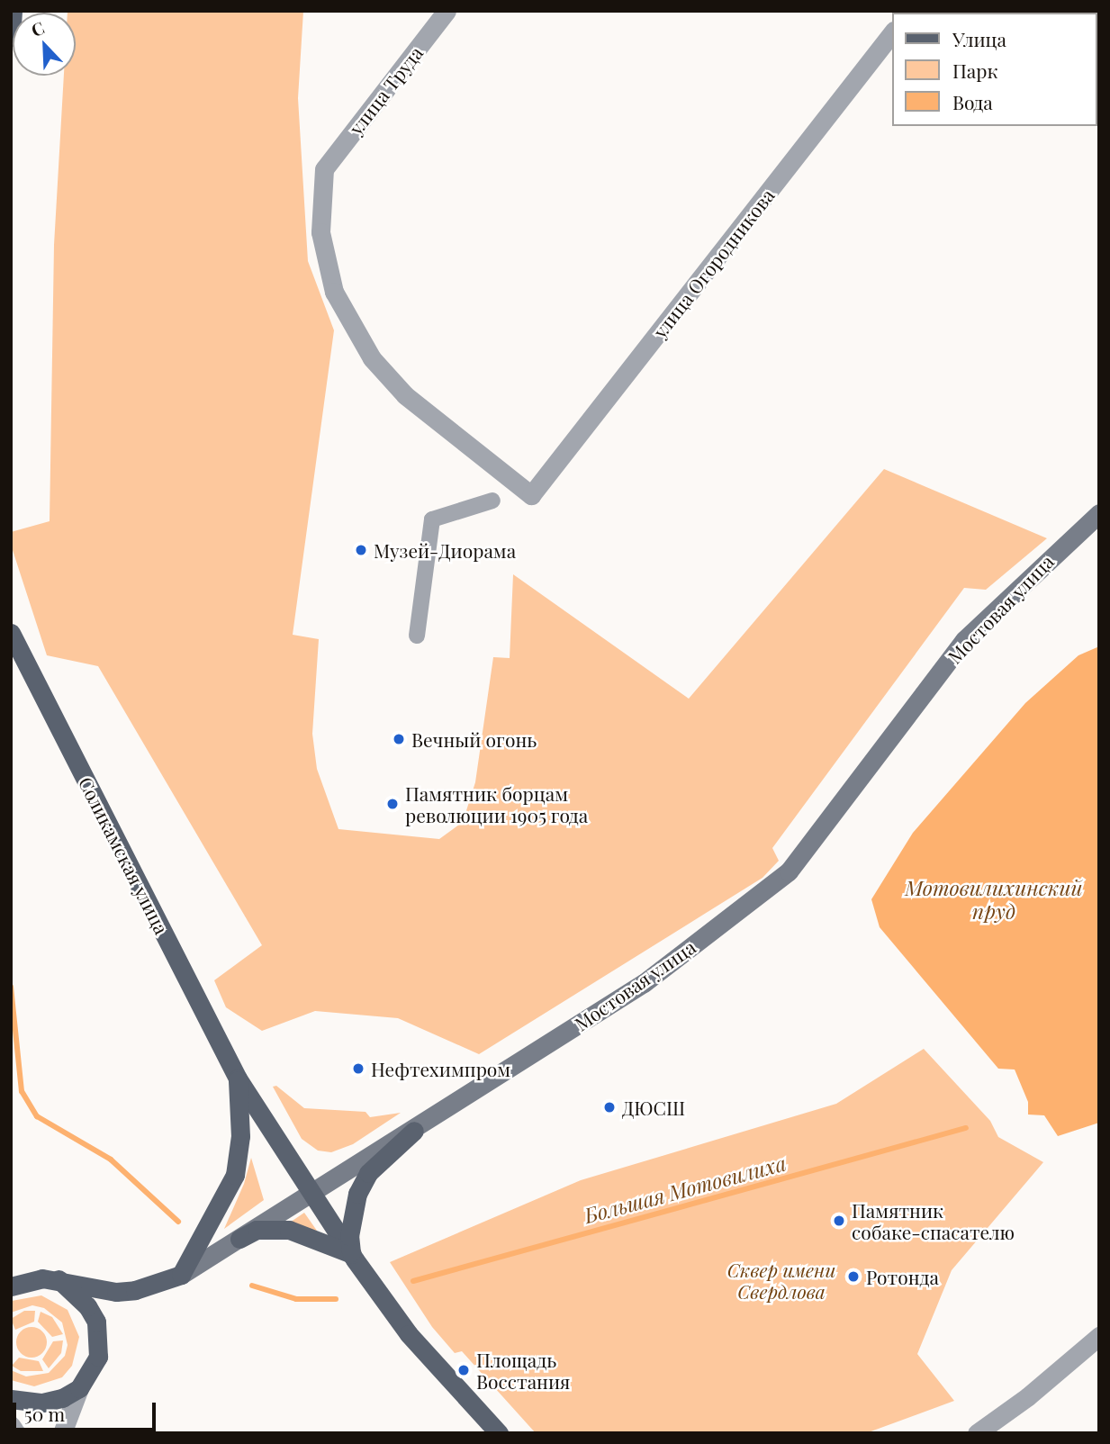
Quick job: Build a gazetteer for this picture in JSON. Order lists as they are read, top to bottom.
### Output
{
  "streets": {
    "main road": ["Мостовая улица", "Соликамская улица"],
    "street": ["улица Труда", "улица Огородникова"]
  },
  "crossings": [
    ["улица Труда", "улица Огородникова"],
    ["Мостовая улица", "Соликамская улица"]
  ],
  "water": ["Мотовилихинский пруд", "Большая Мотовилиха"],
  "parks": ["Сквер имени Свердлова"],
  "places": [
    "Музей-Диорама",
    "Вечный огонь",
    "Памятник борцам революции 1905 года",
    "Нефтехимпром",
    "ДЮСШ",
    "Памятник собаке-спасателю",
    "Ротонда",
    "Площадь Восстания"
  ],
  "legend": ["Улица", "Парк", "Вода"],
  "scale_bar": "50 m",
  "north": "top left"
}
